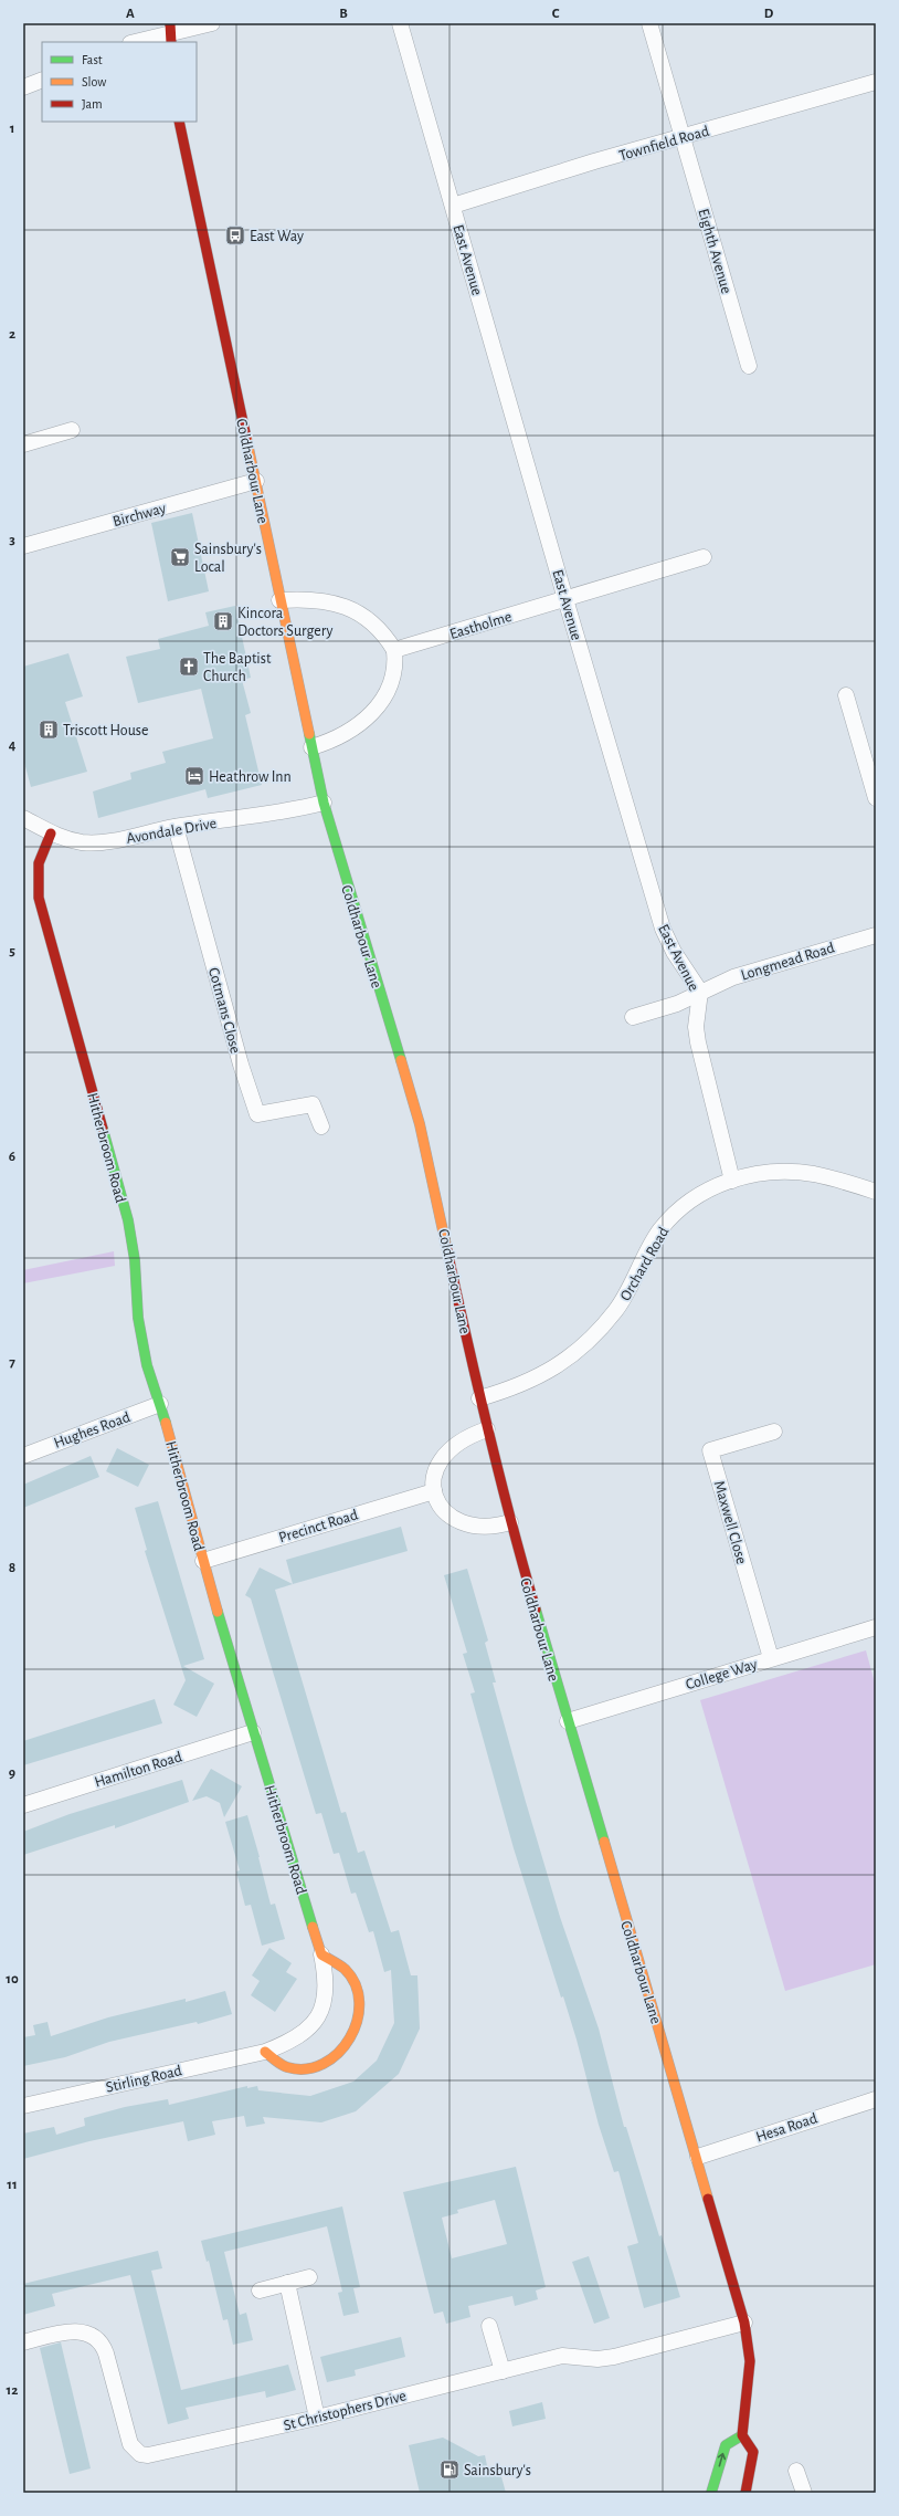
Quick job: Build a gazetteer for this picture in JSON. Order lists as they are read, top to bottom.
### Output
{
  "streets": {
    "street": [
      "Townfield Road",
      "Eighth Avenue",
      "East Avenue",
      "Coldharbour Lane",
      "Birchway",
      "Eastholme",
      "Avondale Drive",
      "Longmead Road",
      "Cotmans Close",
      "Hitherbroom Road",
      "Orchard Road",
      "Hughes Road",
      "Maxwell Close",
      "Precinct Road",
      "College Way",
      "Hamilton Road",
      "Stirling Road",
      "Hesa Road",
      "St Christophers Drive"
    ]
  },
  "crossings": [
    ["Townfield Road", "Eighth Avenue"],
    ["Townfield Road", "East Avenue"],
    ["East Avenue", "Eastholme"],
    ["East Avenue", "Longmead Road"],
    ["East Avenue", "Orchard Road"],
    ["Coldharbour Lane", "Birchway"],
    ["Coldharbour Lane", "Avondale Drive"],
    ["Coldharbour Lane", "Orchard Road"],
    ["Coldharbour Lane", "College Way"],
    ["Coldharbour Lane", "Hesa Road"],
    ["Coldharbour Lane", "St Christophers Drive"],
    ["Avondale Drive", "Cotmans Close"],
    ["Avondale Drive", "Hitherbroom Road"],
    ["Hitherbroom Road", "Hughes Road"],
    ["Hitherbroom Road", "Precinct Road"],
    ["Hitherbroom Road", "Hamilton Road"],
    ["Hitherbroom Road", "Stirling Road"],
    ["Maxwell Close", "College Way"]
  ],
  "places": {
    "bus stop": ["East Way"],
    "supermarket": ["Sainsbury's Local"],
    "building": ["Kincora Doctors Surgery", "Triscott House"],
    "church": ["The Baptist Church"],
    "hotel": ["Heathrow Inn"],
    "fuel station": ["Sainsbury's"]
  },
  "legend": ["Fast", "Slow", "Jam"],
  "grid": {
    "columns": [
      "A",
      "B",
      "C",
      "D"
    ],
    "rows": [
      "1",
      "2",
      "3",
      "4",
      "5",
      "6",
      "7",
      "8",
      "9",
      "10",
      "11",
      "12"
    ]
  }
}
